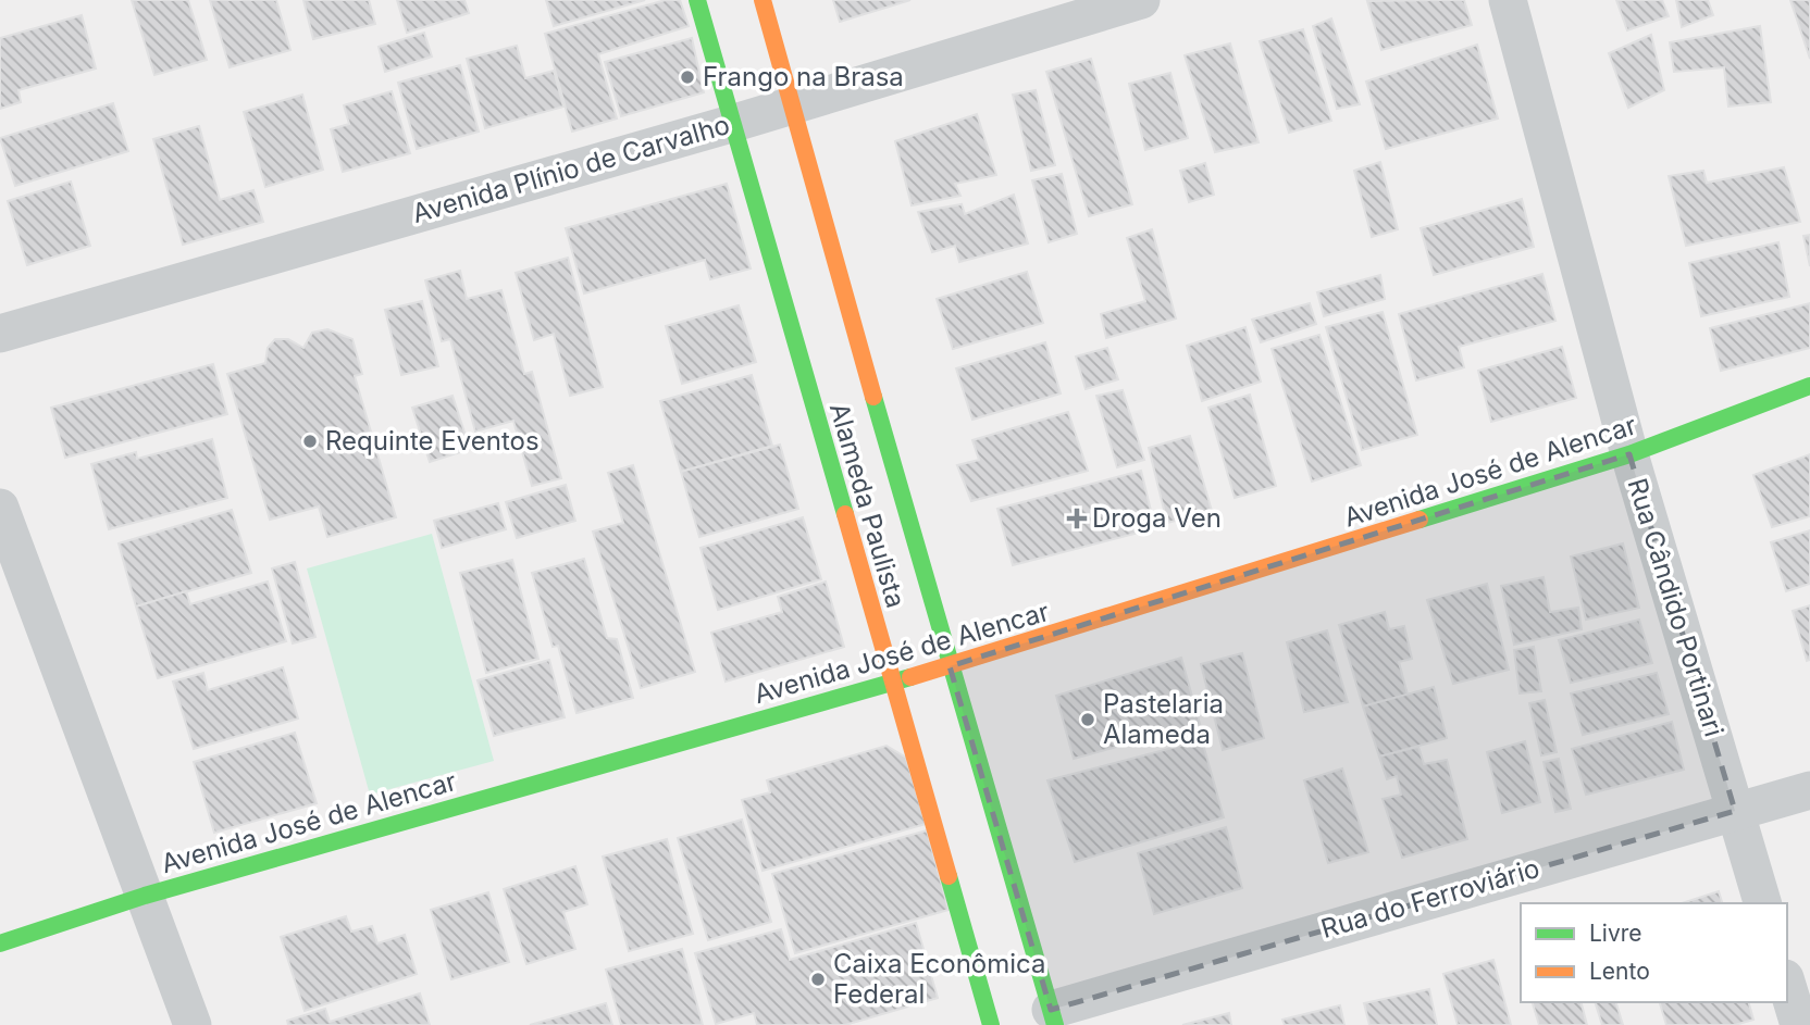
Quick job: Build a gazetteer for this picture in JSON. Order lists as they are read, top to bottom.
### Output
{
  "streets": {
    "main road": ["Avenida José de Alencar", "Alameda Paulista"],
    "street": ["Avenida Plínio de Carvalho", "Rua Cândido Portinari", "Rua do Ferroviário"]
  },
  "crossings": [
    ["Avenida Plínio de Carvalho", "Alameda Paulista"],
    ["Avenida José de Alencar", "Alameda Paulista"],
    ["Avenida José de Alencar", "Rua Cândido Portinari"],
    ["Alameda Paulista", "Rua do Ferroviário"],
    ["Rua Cândido Portinari", "Rua do Ferroviário"]
  ],
  "places": {
    "other": [
      "Frango na Brasa",
      "Requinte Eventos",
      "Pastelaria Alameda",
      "Caixa Econômica Federal"
    ],
    "health": ["Droga Ven"]
  },
  "legend": ["Livre", "Lento"]
}
